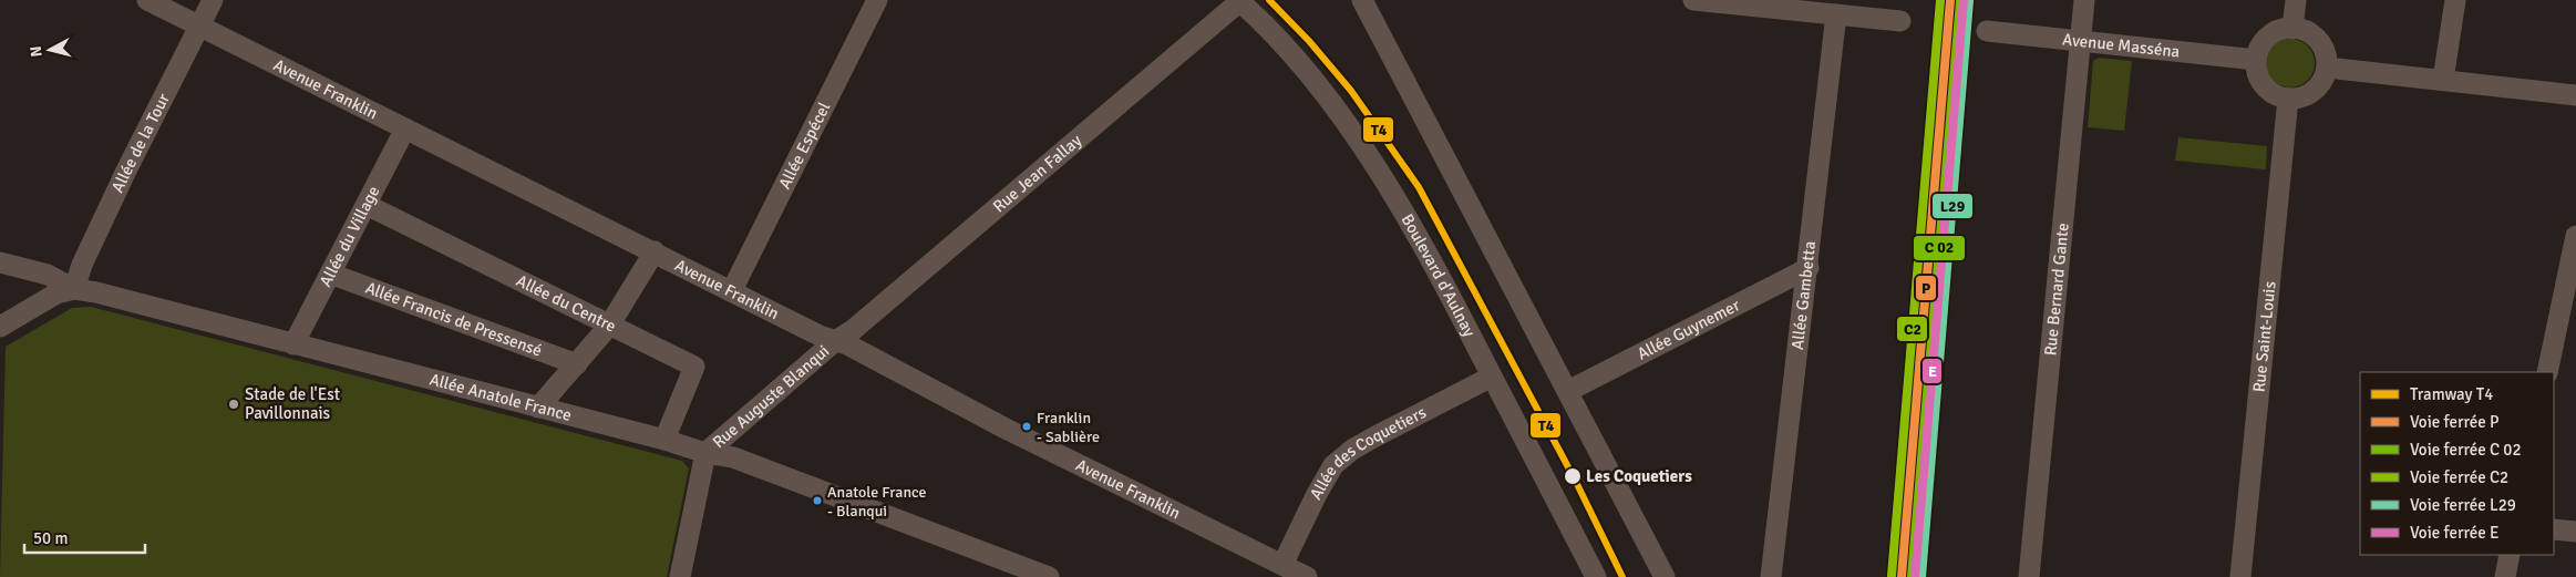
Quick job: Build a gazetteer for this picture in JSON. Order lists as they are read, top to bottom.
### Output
{
  "streets": {
    "street": [
      "Avenue Masséna",
      "Avenue Franklin",
      "Allée de la Tour",
      "Allée Espécel",
      "Rue Jean Fallay",
      "Allée du Village",
      "Boulevard d'Aulnay",
      "Rue Bernard Gante",
      "Allée Gambetta",
      "Allée du Centre",
      "Allée Francis de Pressensé",
      "Allée Guynemer",
      "Rue Saint-Louis",
      "Allée Anatole France",
      "Rue Auguste Blanqui",
      "Allée des Coquetiers"
    ]
  },
  "crossings": [
    ["Avenue Masséna", "Rue Bernard Gante"],
    ["Avenue Masséna", "Rue Saint-Louis"],
    ["Avenue Franklin", "Allée de la Tour"],
    ["Avenue Franklin", "Allée Espécel"],
    ["Avenue Franklin", "Rue Jean Fallay"],
    ["Avenue Franklin", "Allée du Village"],
    ["Avenue Franklin", "Rue Auguste Blanqui"],
    ["Avenue Franklin", "Allée des Coquetiers"],
    ["Allée de la Tour", "Allée Anatole France"],
    ["Rue Jean Fallay", "Boulevard d'Aulnay"],
    ["Rue Jean Fallay", "Rue Auguste Blanqui"],
    ["Allée du Village", "Allée du Centre"],
    ["Allée du Village", "Allée Francis de Pressensé"],
    ["Allée du Village", "Allée Anatole France"],
    ["Boulevard d'Aulnay", "Allée des Coquetiers"],
    ["Allée Gambetta", "Allée Guynemer"],
    ["Allée du Centre", "Allée Anatole France"],
    ["Allée Anatole France", "Rue Auguste Blanqui"]
  ],
  "places": [
    "Stade de l'Est Pavillonnais",
    "Franklin - Sablière",
    "Les Coquetiers",
    "Anatole France - Blanqui"
  ],
  "lines": [
    "tram line T4",
    "rail line P",
    "rail line C2",
    "rail line E",
    "rail line L29"
  ],
  "legend": [
    "Tramway T4",
    "Voie ferrée P",
    "Voie ferrée C 02",
    "Voie ferrée C2",
    "Voie ferrée L29",
    "Voie ferrée E"
  ],
  "scale_bar": "50 m",
  "north": "left"
}
